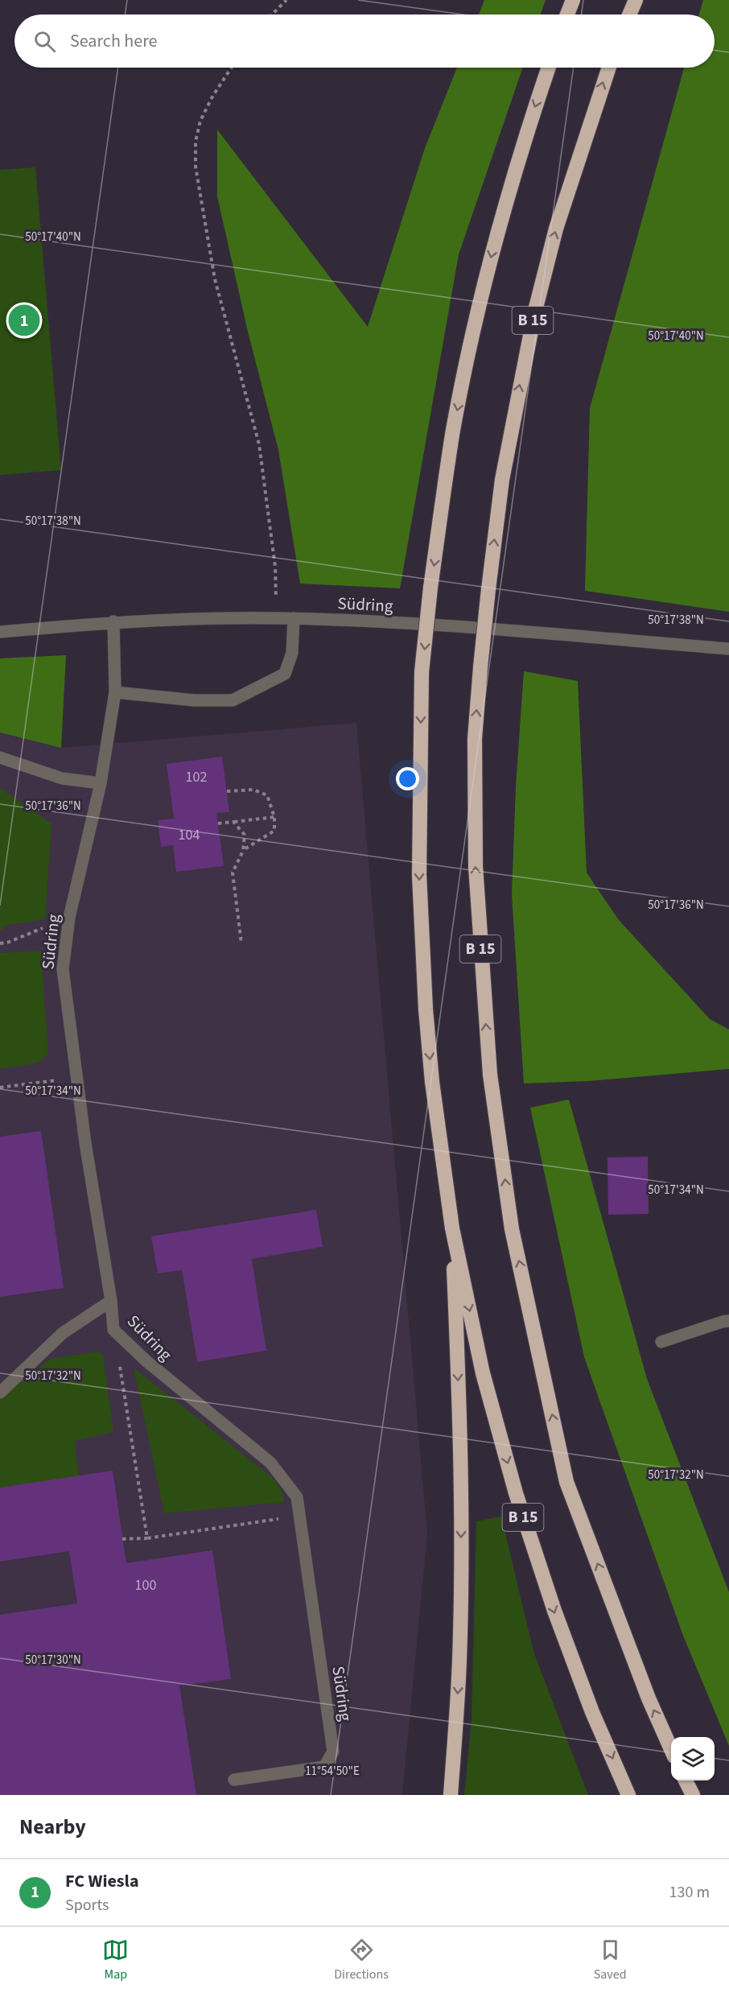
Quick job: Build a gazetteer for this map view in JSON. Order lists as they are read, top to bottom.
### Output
{
  "streets": {
    "highway": ["B 15"],
    "street": ["Südring"]
  },
  "house_numbers": ["102", "104", "100"],
  "page": {
    "search": "Search here",
    "pins": "1",
    "heading": "Nearby",
    "list": [
      {
        "mark": "1",
        "name": "FC Wiesla",
        "note": "Sports",
        "value": "130 m"
      }
    ],
    "nav": ["Map", "Directions", "Saved"]
  },
  "coordinates": [
    "50°17'40\"N",
    "50°17'38\"N",
    "50°17'36\"N",
    "50°17'34\"N",
    "50°17'32\"N",
    "50°17'30\"N",
    "11°54'50\"E"
  ]
}
